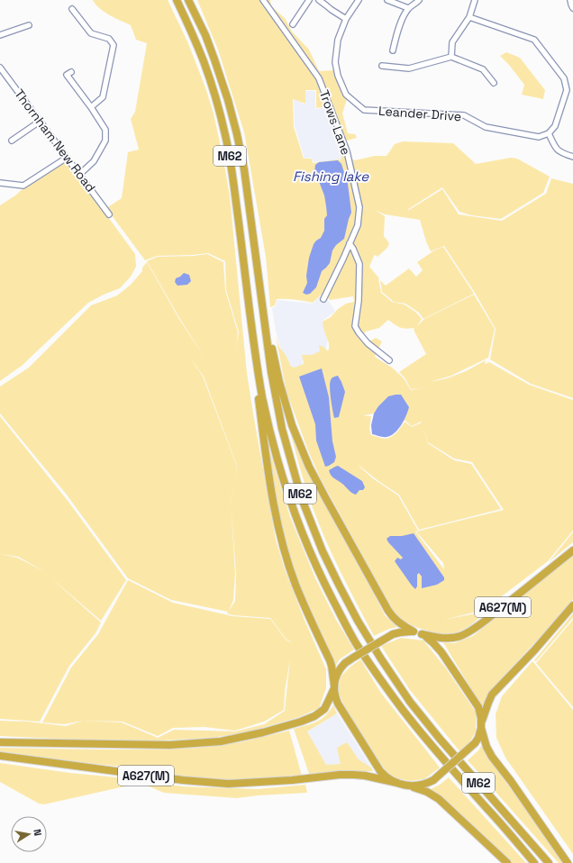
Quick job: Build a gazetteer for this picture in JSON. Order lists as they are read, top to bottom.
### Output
{
  "streets": {
    "highway": ["M62", "A627(M)"],
    "street": ["Leander Drive", "Trows Lane", "Thornham New Road"]
  },
  "crossings": [
    ["M62", "A627(M)"]
  ],
  "water": ["Fishing lake"],
  "north": "right"
}
